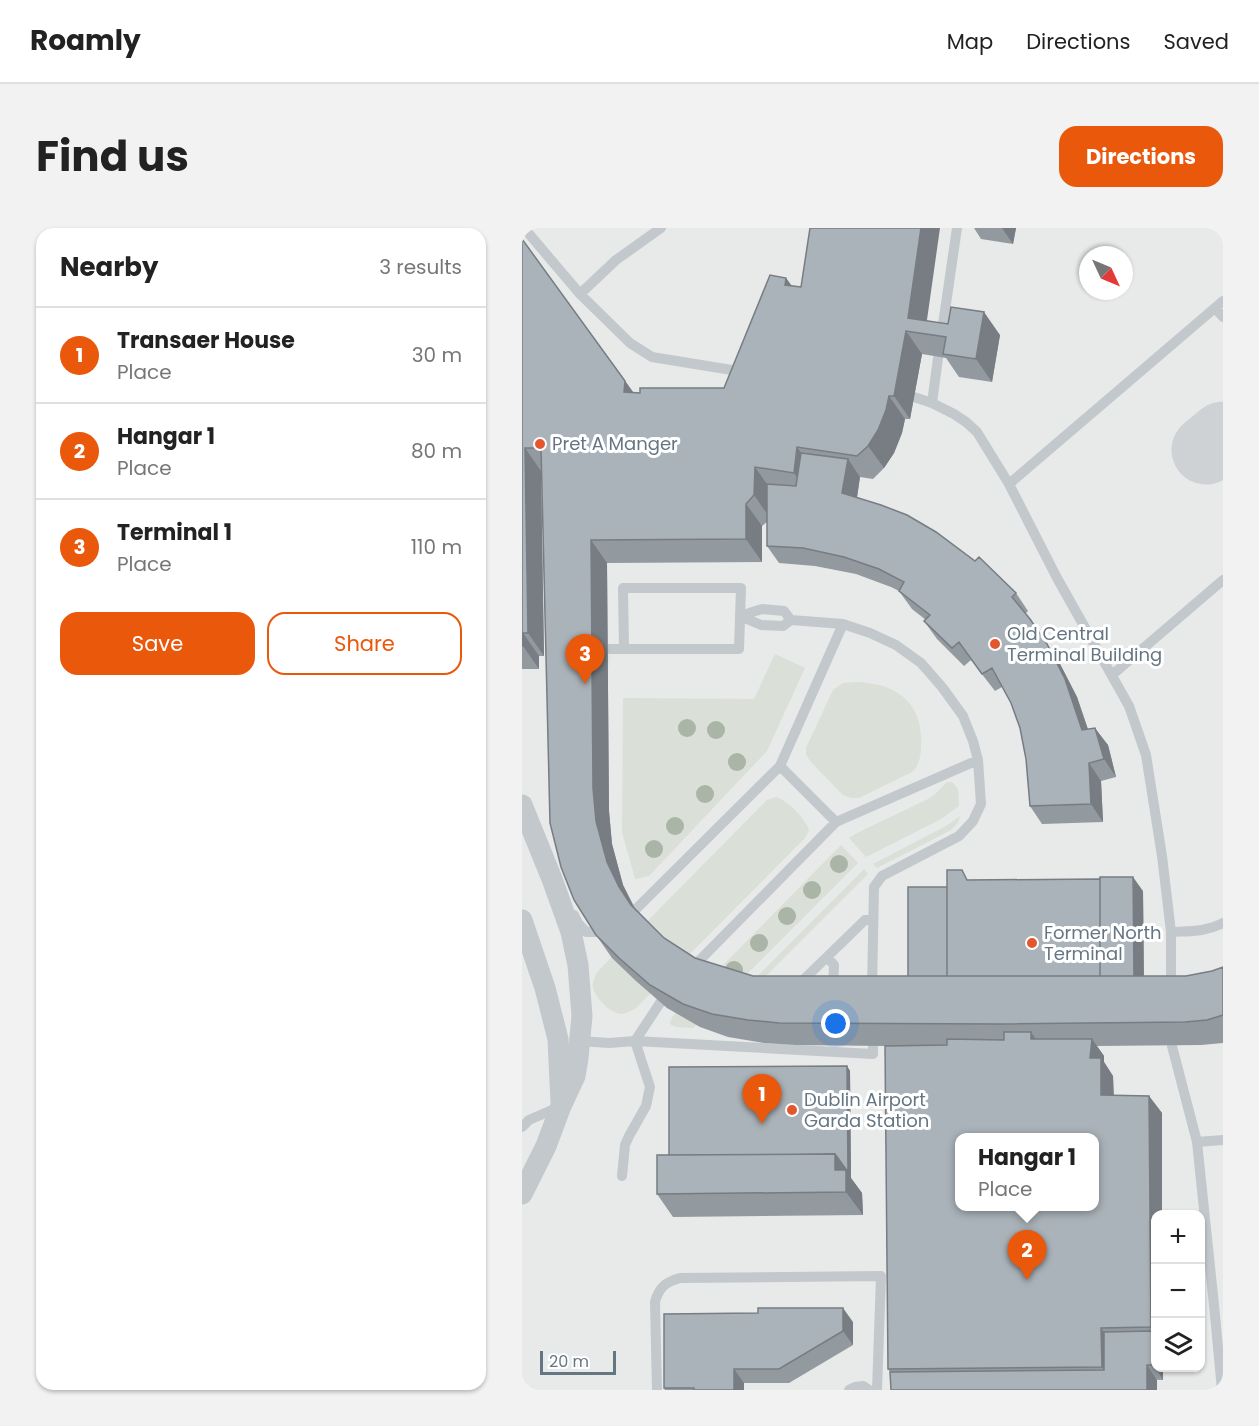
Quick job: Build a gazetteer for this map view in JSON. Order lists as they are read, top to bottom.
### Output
{
  "places": [
    "Pret A Manger",
    "Old Central Terminal Building",
    "Former North Terminal",
    "Dublin Airport Garda Station"
  ],
  "scale_bar": "20 m",
  "north": "bottom right",
  "page": {
    "header": "Roamly",
    "nav": ["Map", "Directions", "Saved"],
    "title": "Find us",
    "buttons": [
      "Directions",
      ["Save", "Share"]
    ],
    "heading": ["Nearby", "3 results"],
    "list": [
      {
        "mark": "1",
        "name": "Transaer House",
        "note": "Place",
        "value": "30 m"
      },
      {
        "mark": "2",
        "name": "Hangar 1",
        "note": "Place",
        "value": "80 m"
      },
      {
        "mark": "3",
        "name": "Terminal 1",
        "note": "Place",
        "value": "110 m"
      }
    ],
    "pins": ["3", "1", "2"],
    "popup": ["Hangar 1", "Place"],
    "map_buttons": ["+", "−"],
    "scale": "20 m"
  }
}
